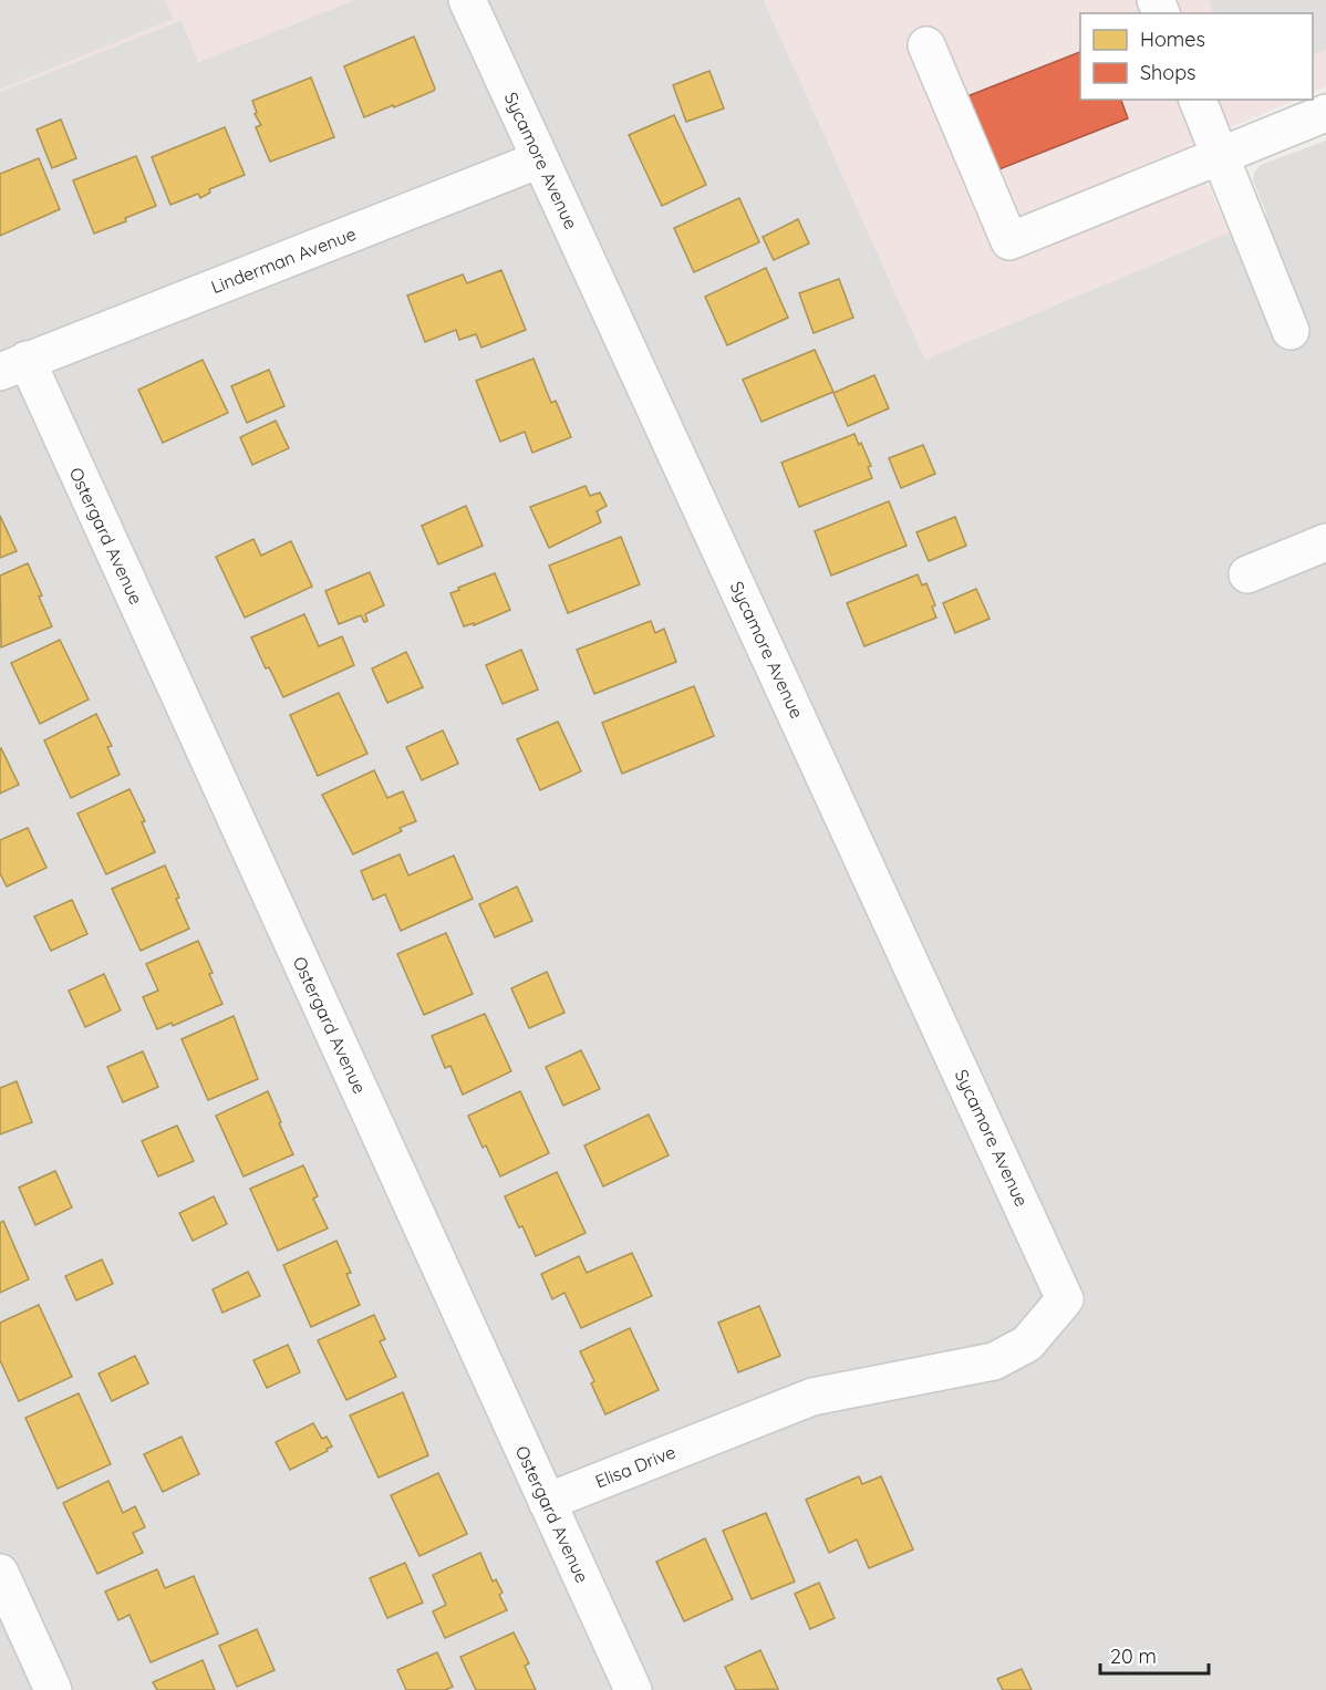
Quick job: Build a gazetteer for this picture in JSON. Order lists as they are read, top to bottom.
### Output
{
  "streets": {
    "street": [
      "Sycamore Avenue",
      "Linderman Avenue",
      "Ostergard Avenue",
      "Elisa Drive"
    ]
  },
  "crossings": [
    ["Sycamore Avenue", "Linderman Avenue"],
    ["Sycamore Avenue", "Elisa Drive"],
    ["Linderman Avenue", "Ostergard Avenue"],
    ["Ostergard Avenue", "Elisa Drive"]
  ],
  "legend": ["Homes", "Shops"],
  "scale_bar": "20 m"
}
